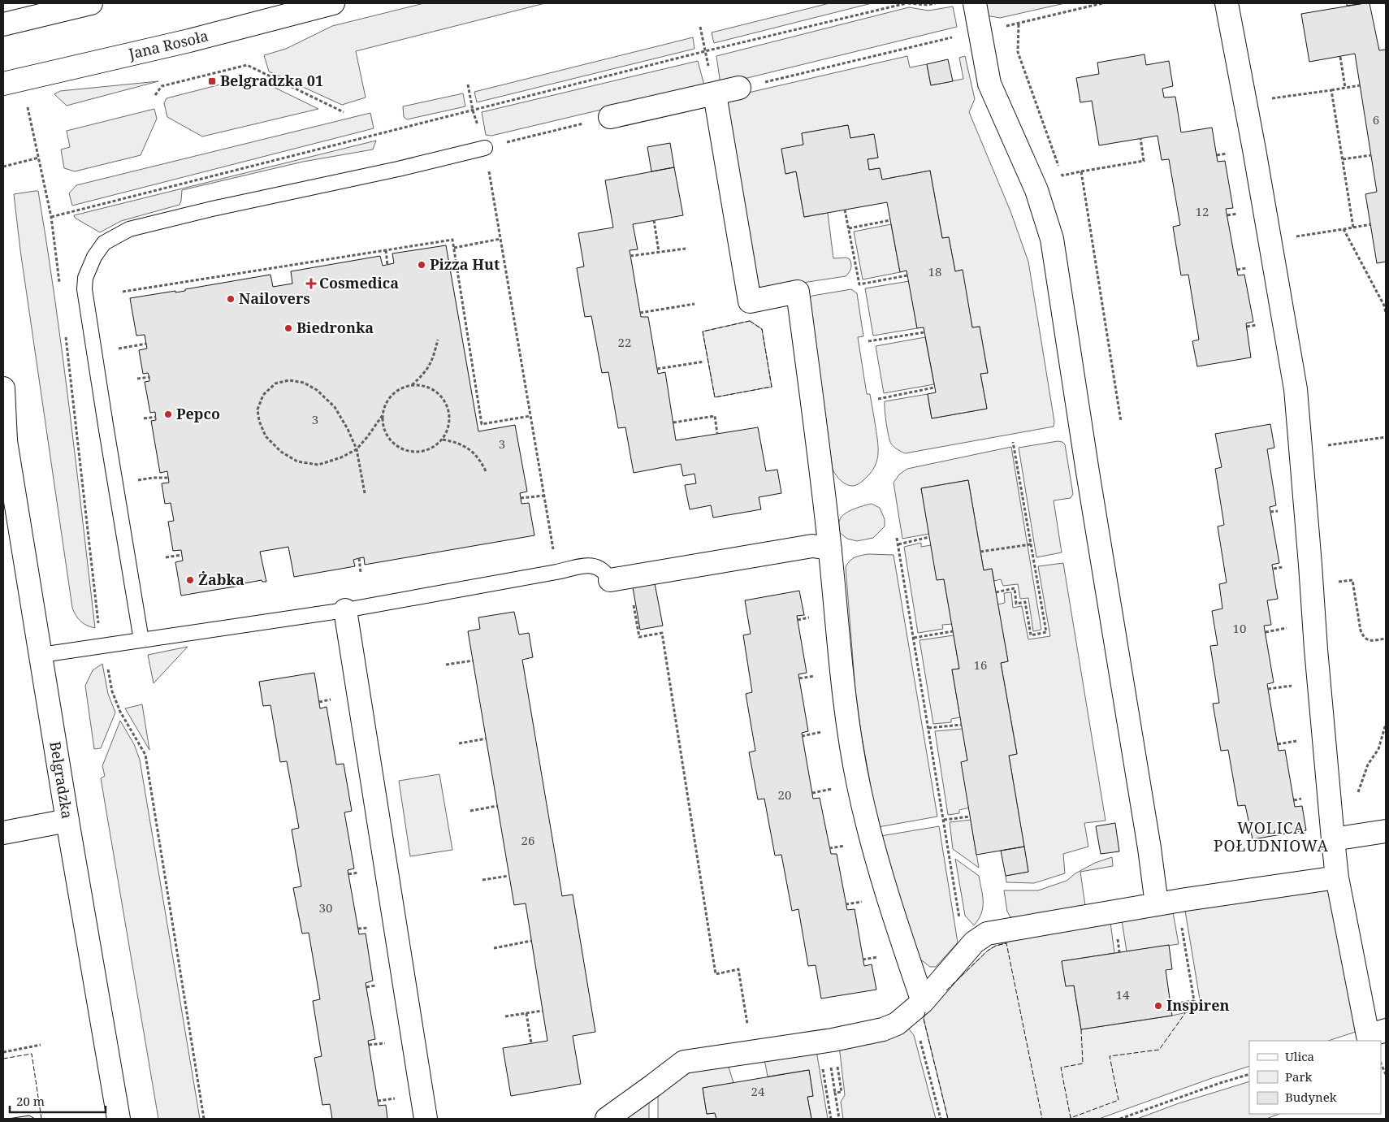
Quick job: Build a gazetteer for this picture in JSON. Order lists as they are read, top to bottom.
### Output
{
  "streets": {
    "street": ["Jana Rosoła", "Belgradzka"]
  },
  "districts": ["WOLICA POŁUDNIOWA"],
  "places": {
    "transit": ["Belgradzka 01"],
    "other": [
      "Pizza Hut",
      "Nailovers",
      "Biedronka",
      "Pepco",
      "Żabka",
      "Inspiren"
    ],
    "health": ["Cosmedica"]
  },
  "house_numbers": [
    "6",
    "12",
    "18",
    "22",
    "3",
    "3",
    "10",
    "16",
    "20",
    "26",
    "30",
    "14",
    "24"
  ],
  "legend": ["Ulica", "Park", "Budynek"],
  "scale_bar": "20 m"
}
